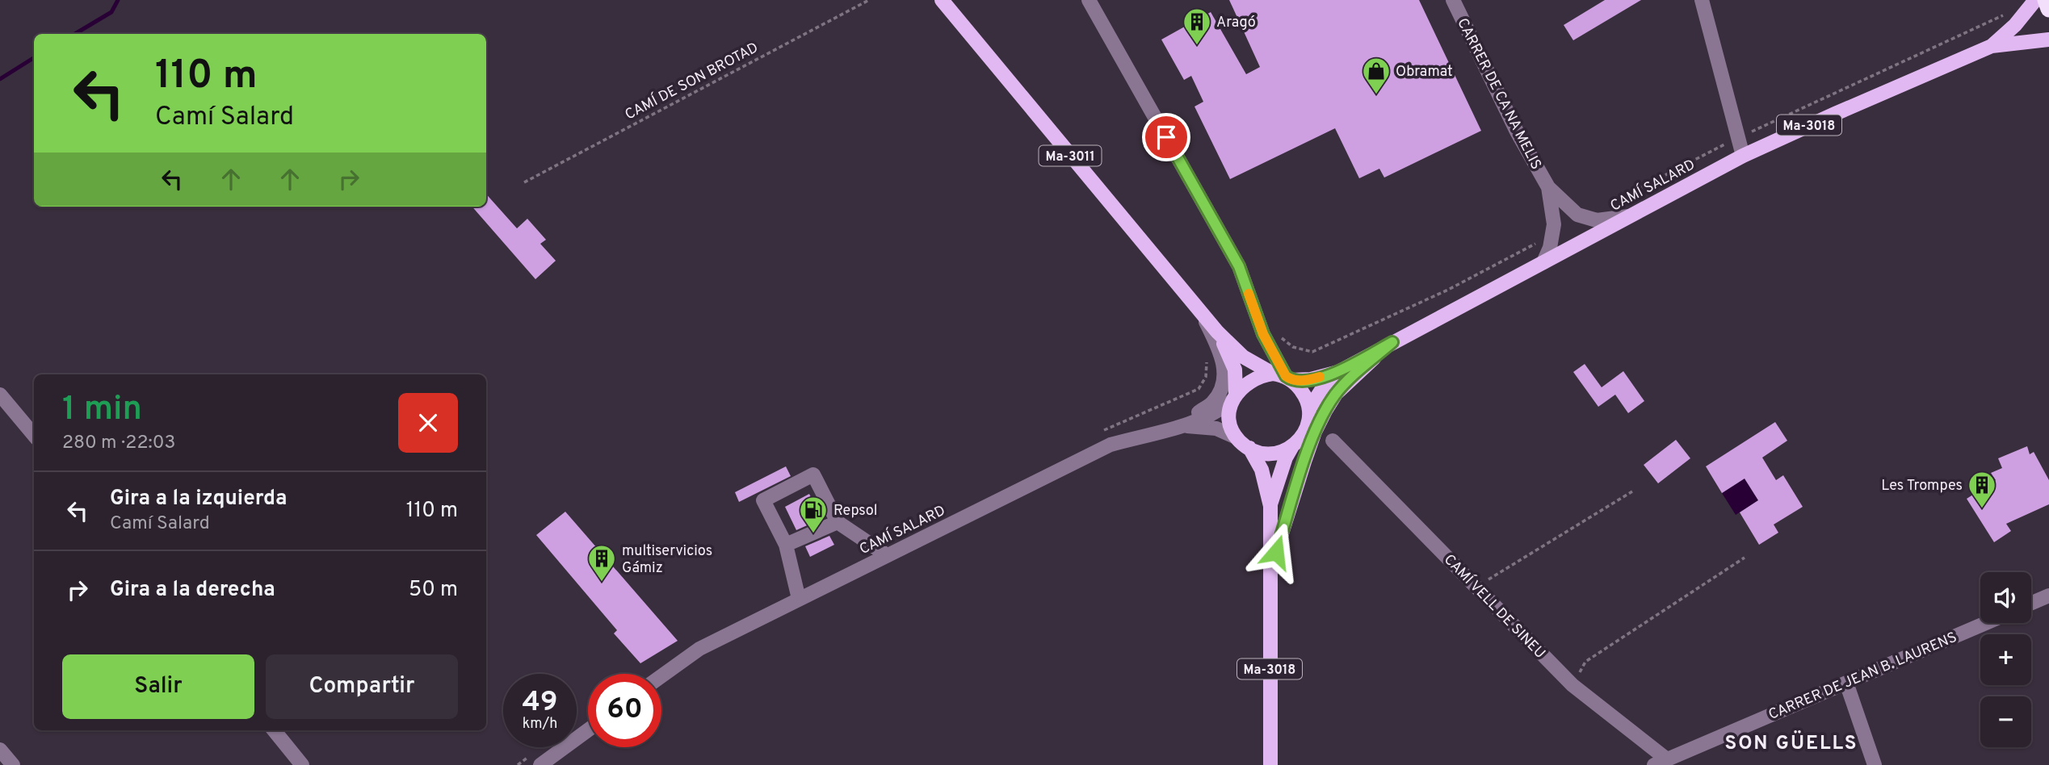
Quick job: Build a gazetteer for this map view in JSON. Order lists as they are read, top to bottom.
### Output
{
  "streets": {
    "main road": ["Ma-3018", "Ma-3011", "CAMÍ SALARD"],
    "street": ["CARRER DE CA NA MELIS", "CAMÍ VELL DE SINEU", "CARRER DE JEAN B. LAURENS"],
    "path": ["CAMÍ DE SON BROTAD"]
  },
  "crossings": [
    ["CARRER DE CA NA MELIS", "CAMÍ SALARD"],
    ["Ma-3018", "Ma-3011"],
    ["Ma-3018", "CAMÍ SALARD"],
    ["Ma-3011", "CAMÍ SALARD"],
    ["CAMÍ VELL DE SINEU", "CARRER DE JEAN B. LAURENS"]
  ],
  "districts": ["SON GÜELLS"],
  "places": {
    "building": ["Aragó", "Les Trompes", "multiservicios Gámiz"],
    "shop": ["Obramat"],
    "fuel station": ["Repsol"]
  },
  "page": {
    "turn": ["110 m", "Camí Salard"],
    "heading": ["1 min", "280 m · 22:03"],
    "list": [
      {
        "name": "Gira a la izquierda",
        "note": "Camí Salard",
        "value": "110 m"
      },
      {
        "name": "Gira a la derecha",
        "value": "50 m"
      }
    ],
    "map_buttons": ["+", "−"],
    "buttons": ["Salir", "Compartir"],
    "speed": "49 km/h",
    "limit": "60"
  }
}
